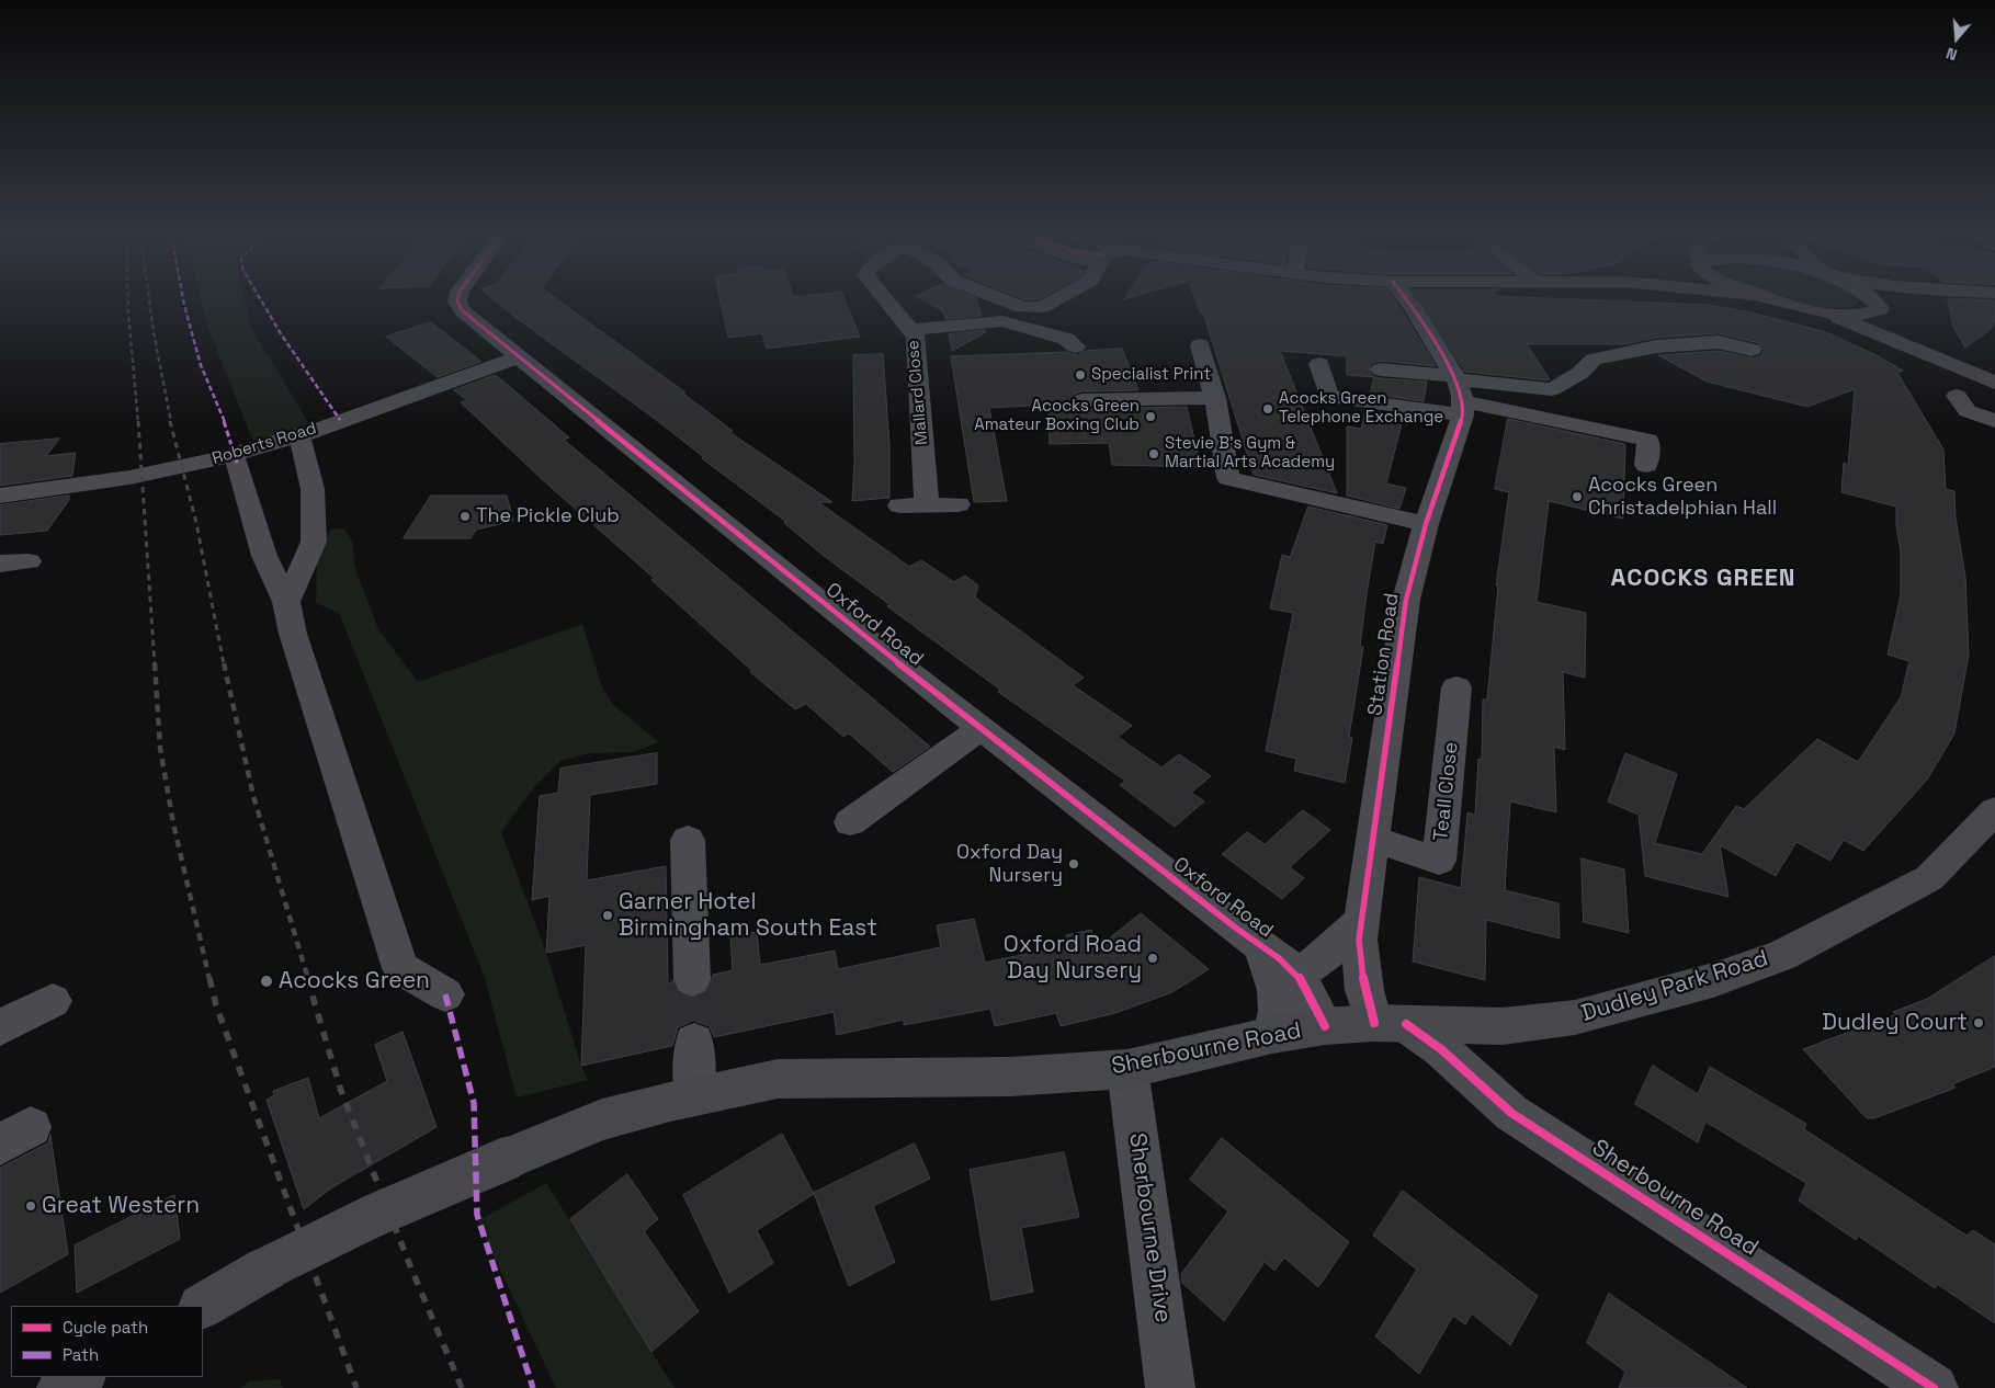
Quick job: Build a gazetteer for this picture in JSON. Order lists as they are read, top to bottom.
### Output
{
  "streets": {
    "main road": ["Dudley Park Road", "Sherbourne Road"],
    "street": [
      "Mallard Close",
      "Roberts Road",
      "Oxford Road",
      "Station Road",
      "Teall Close",
      "Sherbourne Drive"
    ]
  },
  "crossings": [
    ["Roberts Road", "Oxford Road"],
    ["Oxford Road", "Sherbourne Road"],
    ["Station Road", "Teall Close"],
    ["Station Road", "Dudley Park Road"],
    ["Station Road", "Sherbourne Road"],
    ["Dudley Park Road", "Sherbourne Road"],
    ["Sherbourne Road", "Sherbourne Drive"]
  ],
  "districts": ["ACOCKS GREEN"],
  "places": [
    "Specialist Print",
    "Acocks Green Telephone Exchange",
    "Acocks Green Amateur Boxing Club",
    "Stevie B's Gym & Martial Arts Academy",
    "Acocks Green Christadelphian Hall",
    "The Pickle Club",
    "Oxford Day Nursery",
    "Garner Hotel Birmingham South East",
    "Oxford Road Day Nursery",
    "Acocks Green",
    "Dudley Court",
    "Great Western"
  ],
  "legend": ["Cycle path", "Path"],
  "north": "bottom"
}
